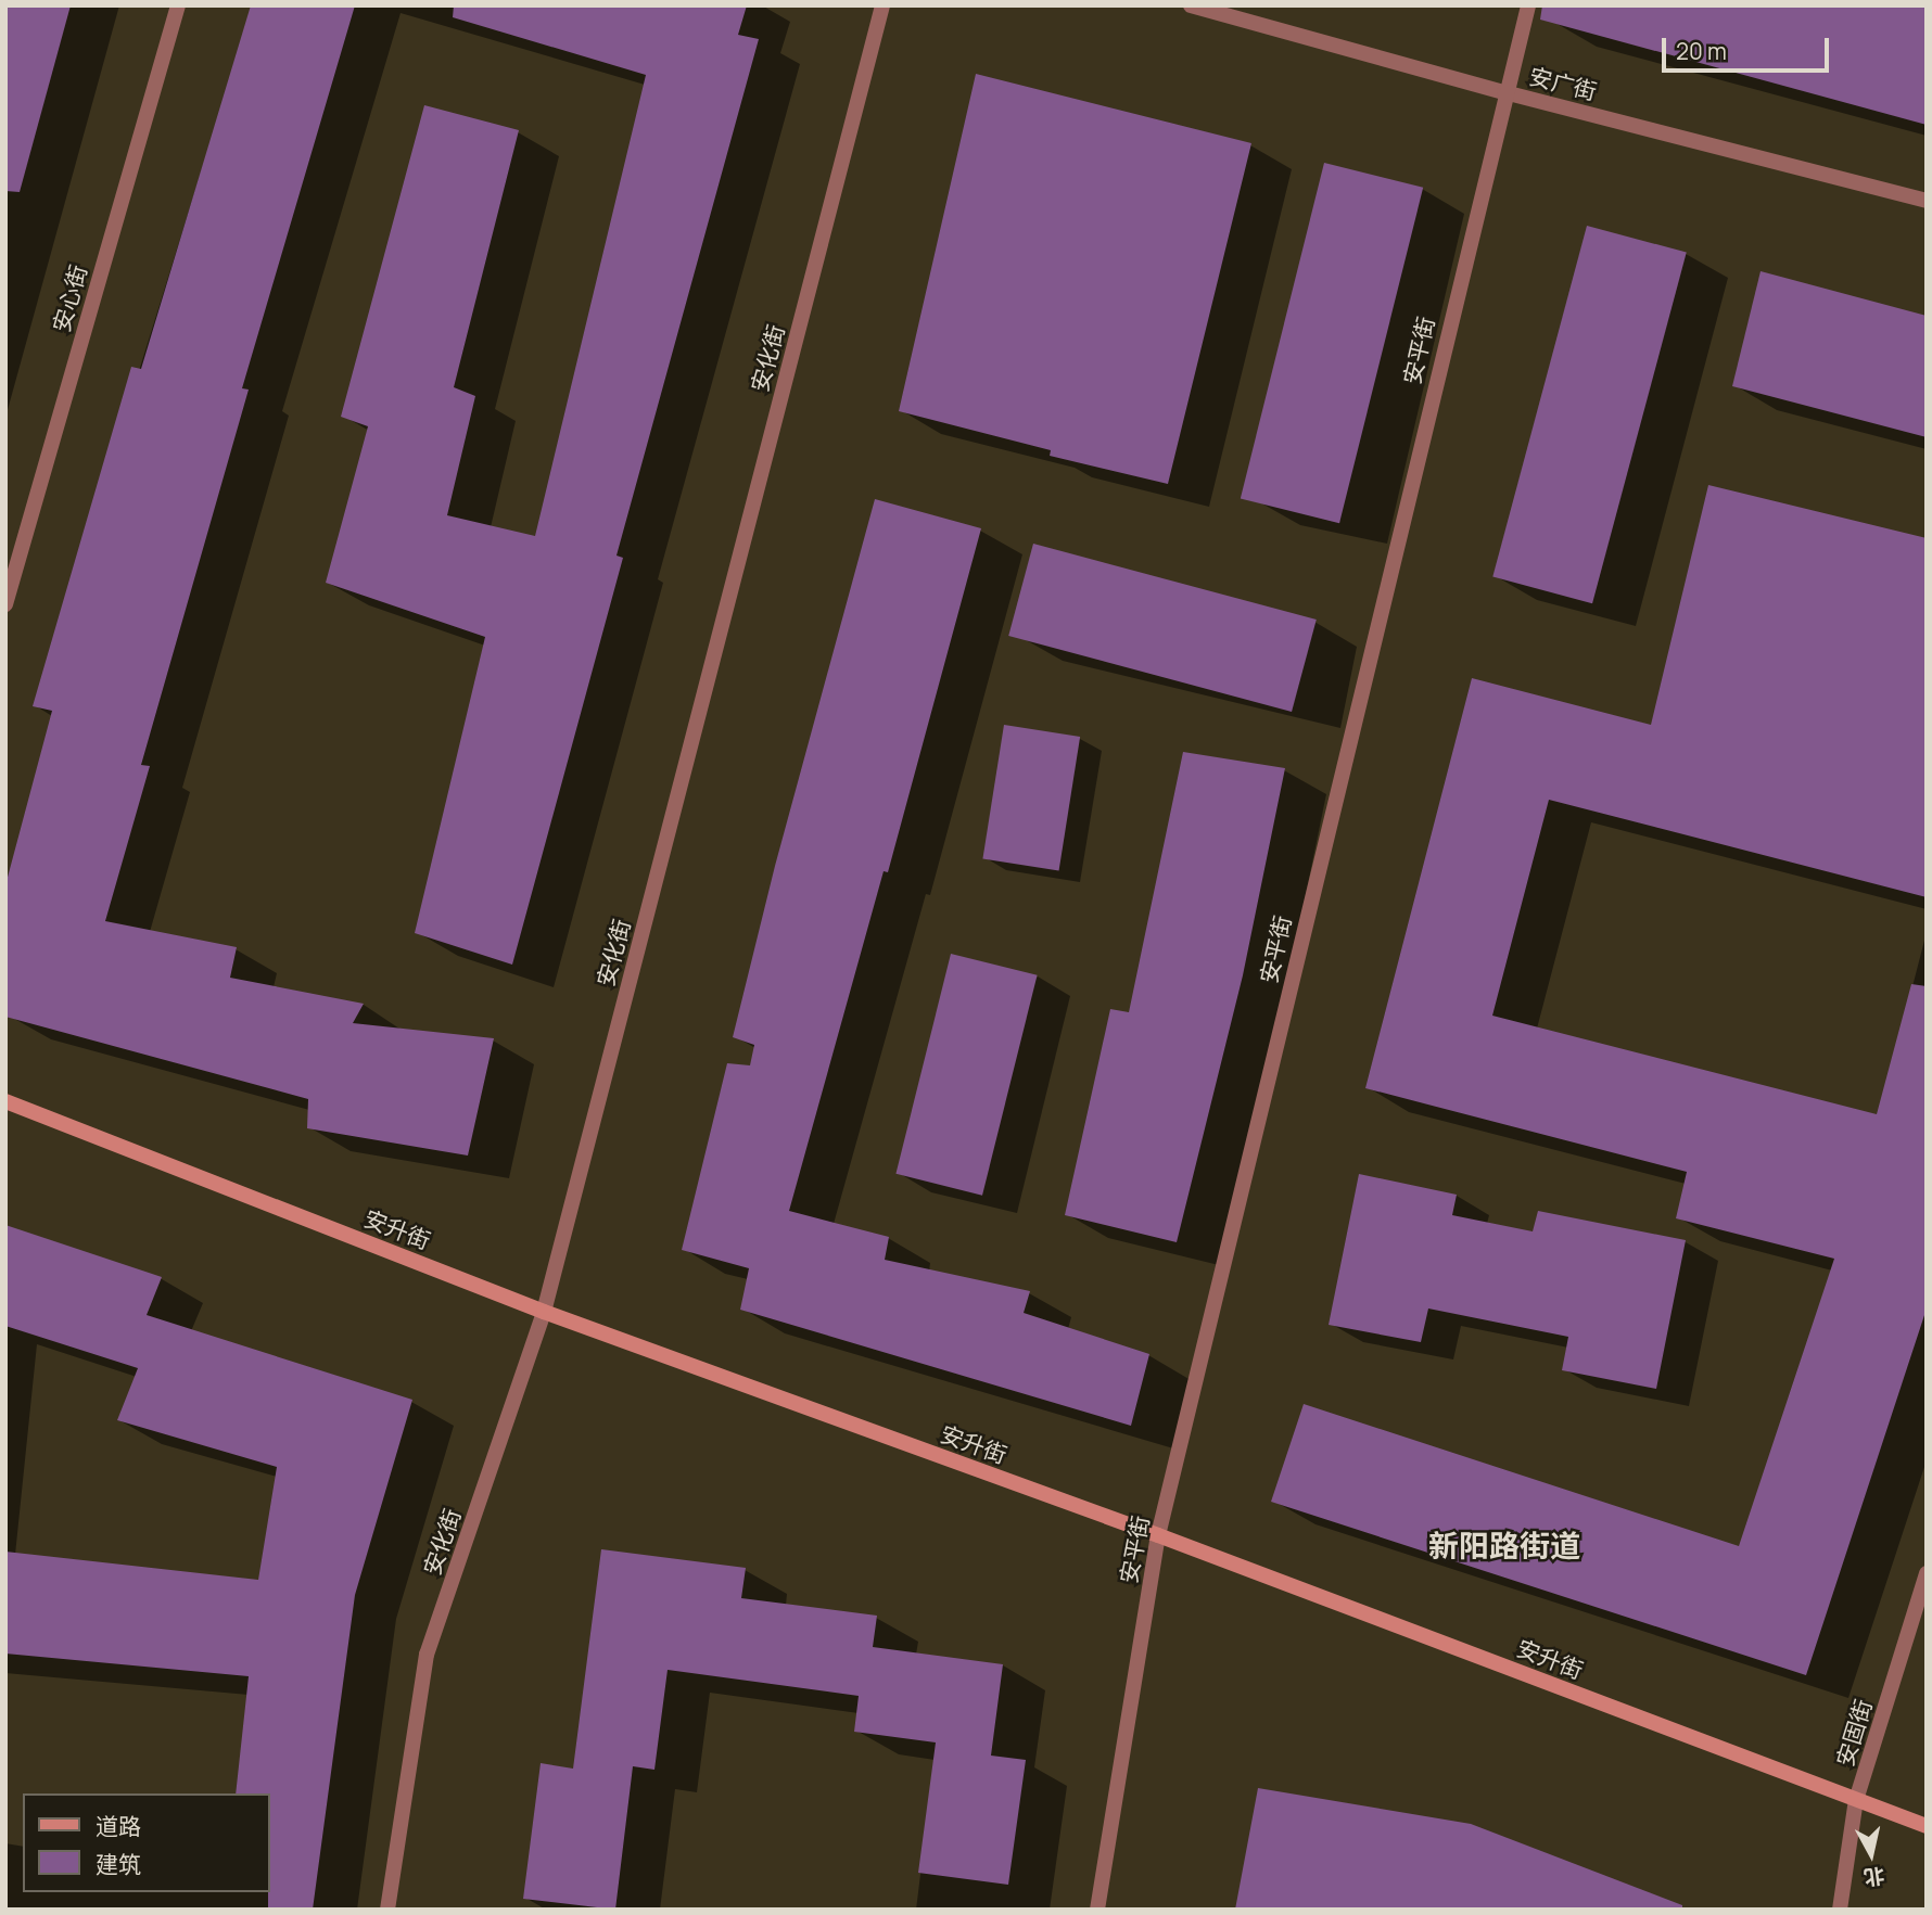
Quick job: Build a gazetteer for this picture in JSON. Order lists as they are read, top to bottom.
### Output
{
  "streets": {
    "main road": ["安升街"],
    "street": [
      "安广街",
      "安心街",
      "安平街",
      "安化街",
      "安固街"
    ]
  },
  "crossings": [
    ["安广街", "安平街"],
    ["安平街", "安升街"],
    ["安化街", "安升街"],
    ["安升街", "安固街"]
  ],
  "districts": ["新阳路街道"],
  "legend": ["道路", "建筑"],
  "scale_bar": "20 m",
  "north": "bottom"
}
